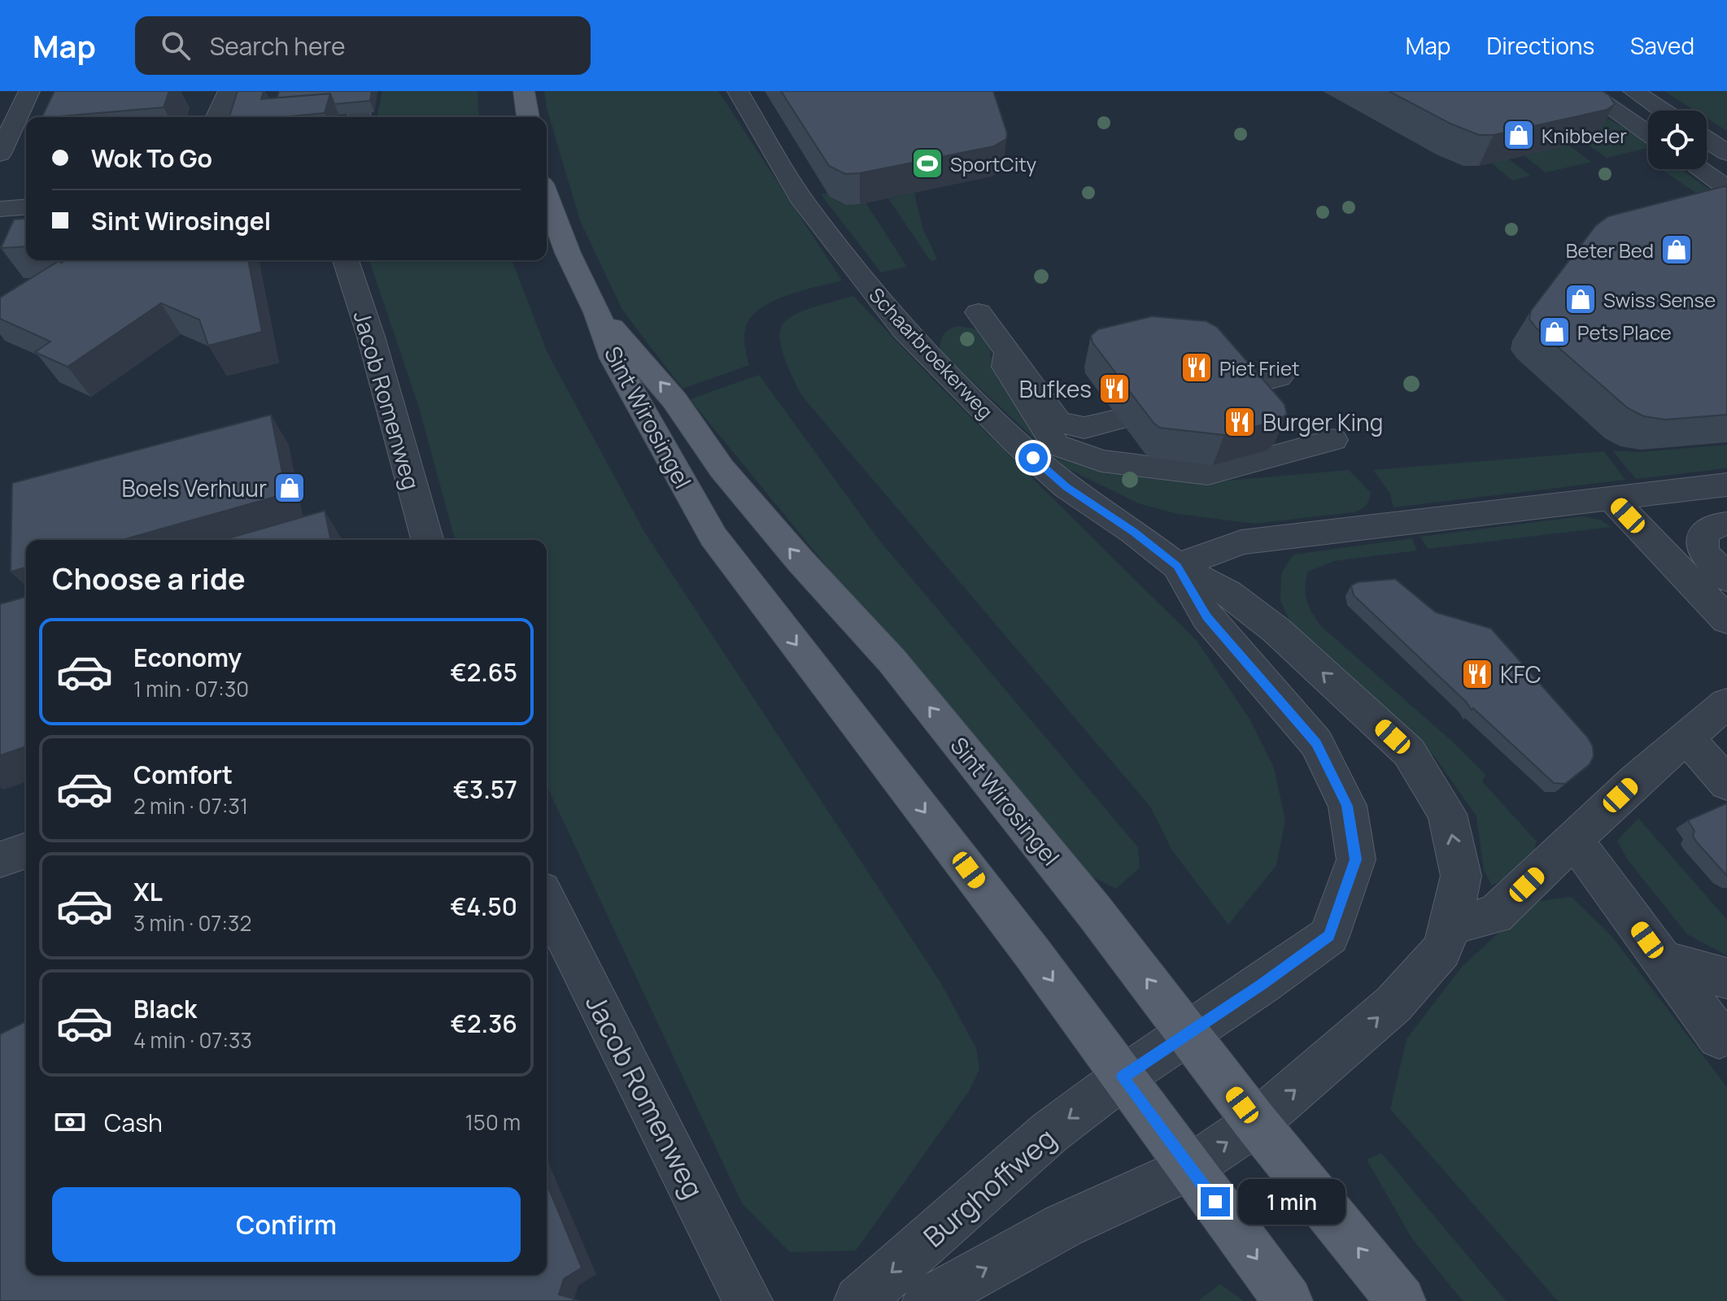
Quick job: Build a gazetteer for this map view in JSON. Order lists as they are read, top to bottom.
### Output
{
  "streets": {
    "main road": ["Sint Wirosingel"],
    "street": ["Schaarbroekerweg", "Jacob Romenweg", "Burghoffweg"]
  },
  "crossings": [
    ["Schaarbroekerweg", "Sint Wirosingel"],
    ["Schaarbroekerweg", "Burghoffweg"],
    ["Sint Wirosingel", "Burghoffweg"]
  ],
  "places": {
    "shop": [
      "Knibbeler",
      "Beter Bed",
      "Swiss Sense",
      "Pets Place",
      "Boels Verhuur"
    ],
    "sports": ["SportCity"],
    "restaurant": [
      "Piet Friet",
      "Bufkes",
      "Burger King",
      "KFC"
    ]
  },
  "page": {
    "header": "Map",
    "search": "Search here",
    "nav": ["Map", "Directions", "Saved"],
    "banner": ["Wok To Go", "Sint Wirosingel"],
    "heading": "Choose a ride",
    "list": [
      {
        "name": "Economy",
        "note": "1 min · 07:30",
        "value": "€2.65"
      },
      {
        "name": "Comfort",
        "note": "2 min · 07:31",
        "value": "€3.57"
      },
      {
        "name": "XL",
        "note": "3 min · 07:32",
        "value": "€4.50"
      },
      {
        "name": "Black",
        "note": "4 min · 07:33",
        "value": "€2.36"
      }
    ],
    "pay": ["Cash", "150 m"],
    "buttons": "Confirm",
    "bubble": "1 min"
  }
}
